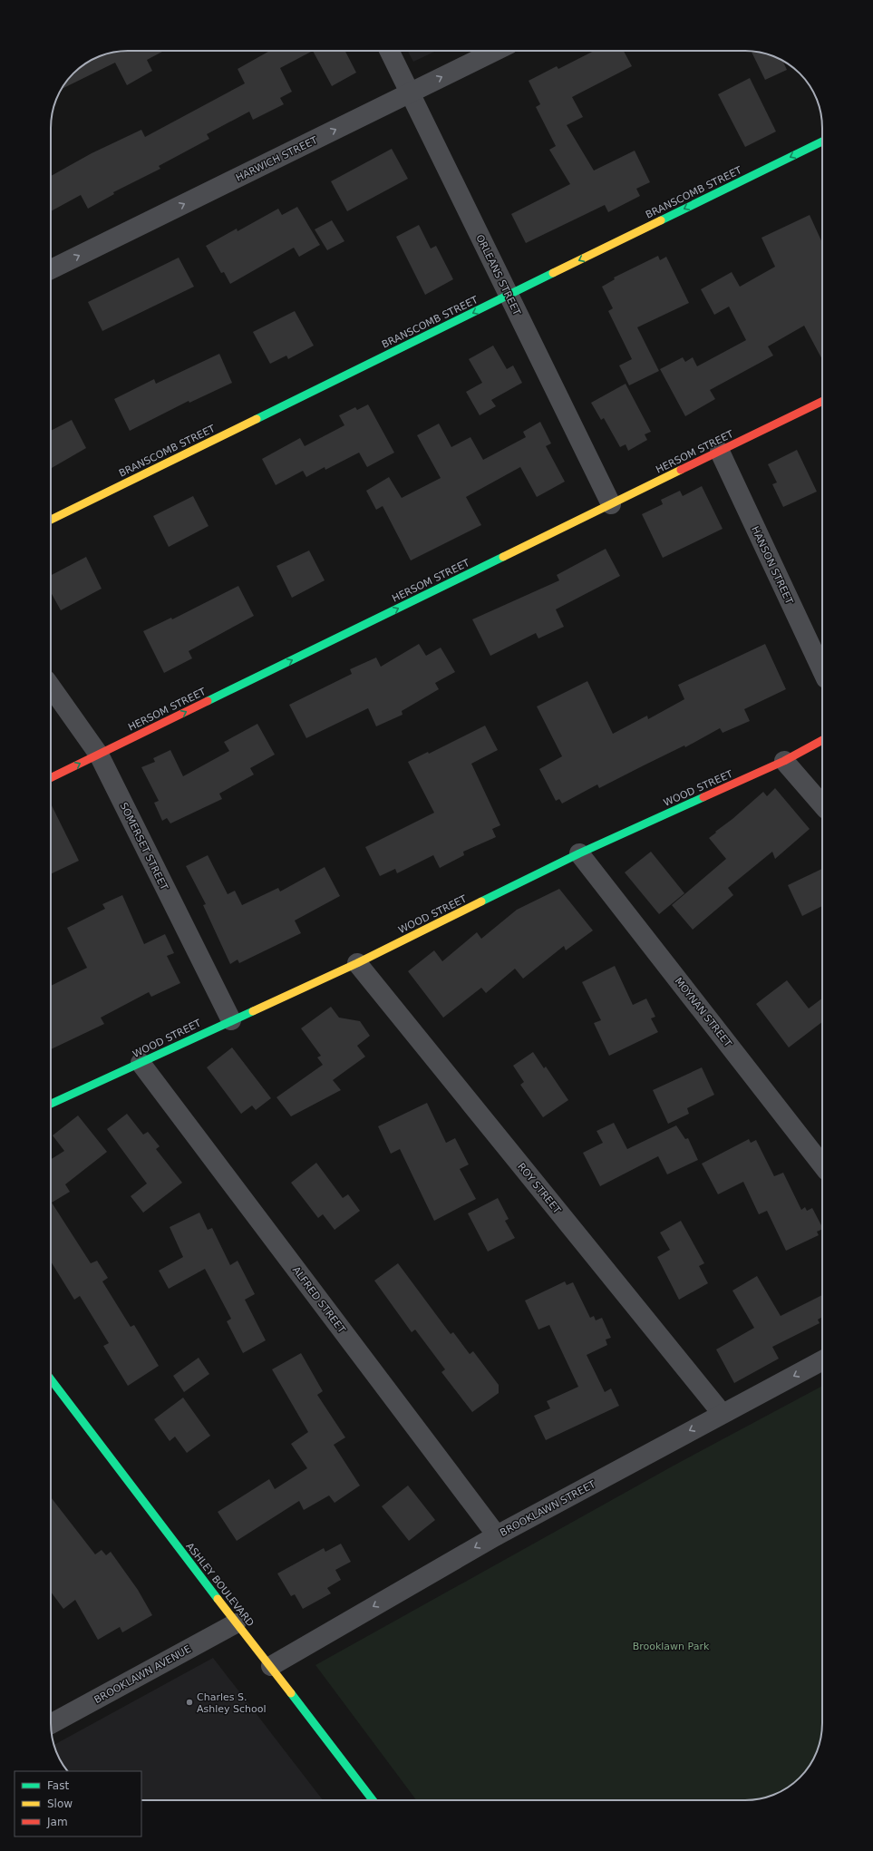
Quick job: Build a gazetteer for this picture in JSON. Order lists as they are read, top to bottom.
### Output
{
  "streets": {
    "street": [
      "HARWICH STREET",
      "BRANSCOMB STREET",
      "ORLEANS STREET",
      "HERSOM STREET",
      "HANSON STREET",
      "WOOD STREET",
      "SOMERSET STREET",
      "MOYNAN STREET",
      "ROY STREET",
      "ALFRED STREET",
      "BROOKLAWN STREET",
      "ASHLEY BOULEVARD",
      "BROOKLAWN AVENUE"
    ]
  },
  "crossings": [
    ["HARWICH STREET", "ORLEANS STREET"],
    ["BRANSCOMB STREET", "ORLEANS STREET"],
    ["ORLEANS STREET", "HERSOM STREET"],
    ["HERSOM STREET", "HANSON STREET"],
    ["HERSOM STREET", "SOMERSET STREET"],
    ["WOOD STREET", "SOMERSET STREET"],
    ["WOOD STREET", "MOYNAN STREET"],
    ["WOOD STREET", "ROY STREET"],
    ["WOOD STREET", "ALFRED STREET"],
    ["ROY STREET", "BROOKLAWN STREET"],
    ["ALFRED STREET", "BROOKLAWN STREET"],
    ["BROOKLAWN STREET", "ASHLEY BOULEVARD"],
    ["ASHLEY BOULEVARD", "BROOKLAWN AVENUE"]
  ],
  "one_way": [
    "HARWICH STREET",
    "BRANSCOMB STREET",
    "HERSOM STREET",
    "BROOKLAWN STREET"
  ],
  "parks": ["Brooklawn Park"],
  "places": ["Charles S. Ashley School"],
  "legend": ["Fast", "Slow", "Jam"]
}
